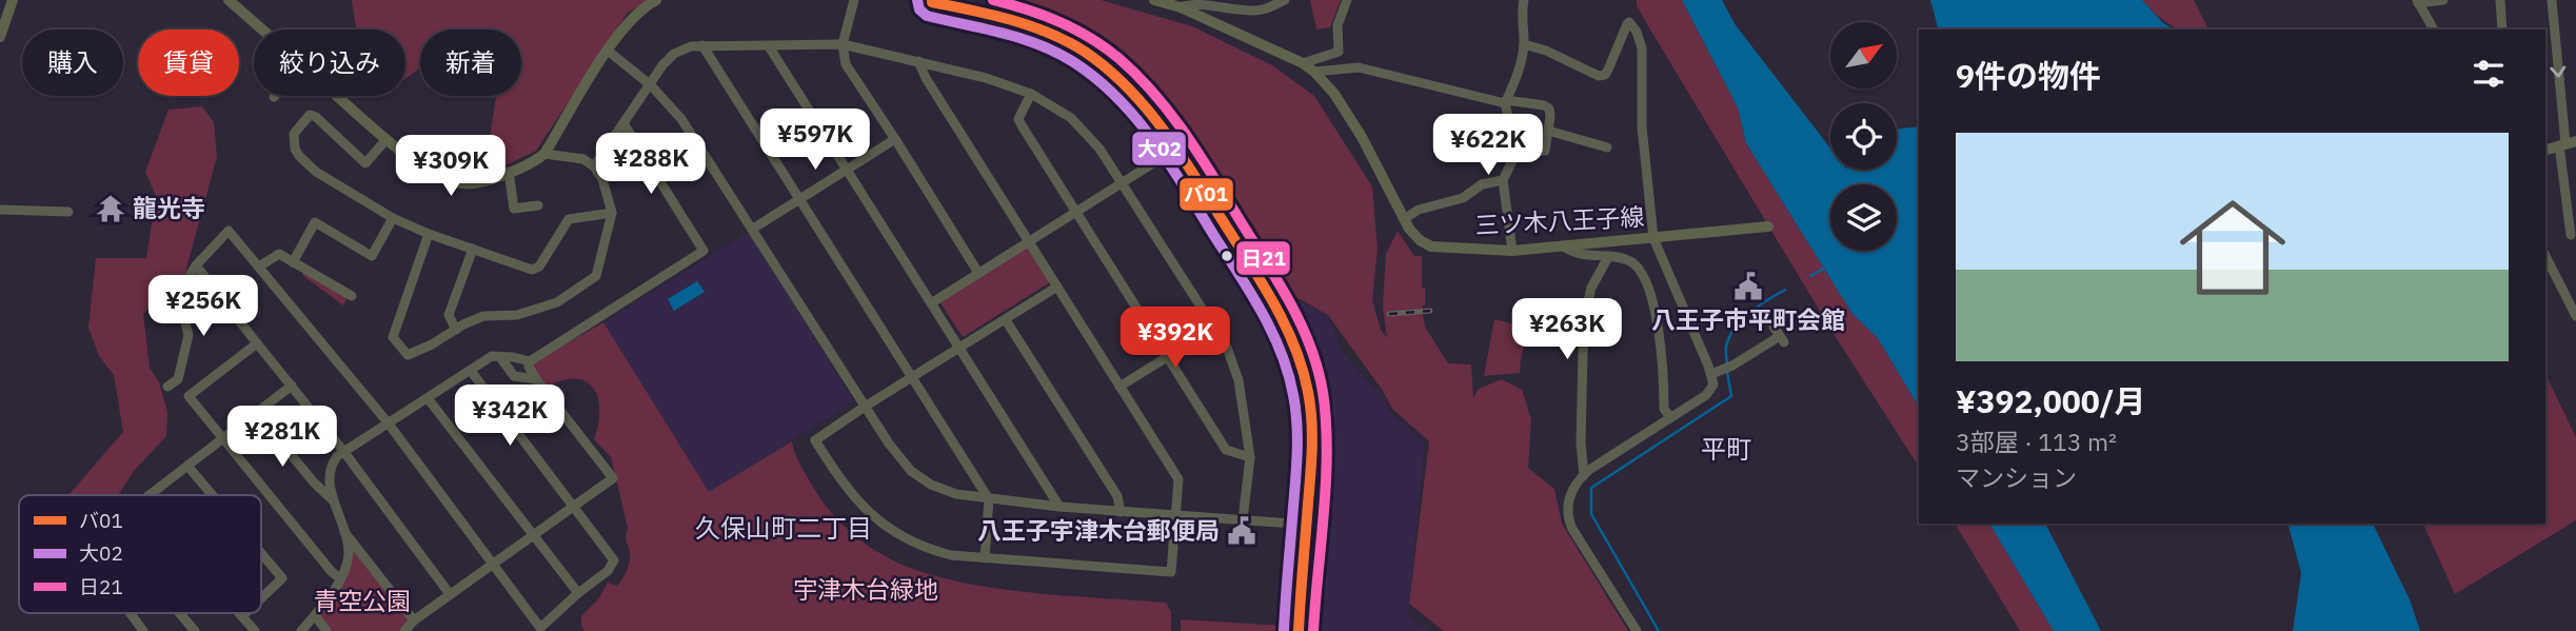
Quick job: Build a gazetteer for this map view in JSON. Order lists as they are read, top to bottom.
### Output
{
  "streets": {
    "main road": ["三ツ木八王子線"]
  },
  "districts": ["平町", "久保山町二丁目"],
  "parks": ["宇津木台緑地", "青空公園"],
  "places": {
    "temple": ["龍光寺"],
    "public building": ["八王子市平町会館", "八王子宇津木台郵便局"]
  },
  "lines": ["transit line バ01", "transit line 大02", "transit line 日21"],
  "legend": ["バ01", "大02", "日21"],
  "north": "top right",
  "page": {
    "chip": [
      "購入",
      "賃貸",
      "絞り込み",
      "新着"
    ],
    "heading": "9件の物件",
    "price": [
      "¥597K",
      "¥622K",
      "¥288K",
      "¥309K",
      "¥256K",
      "¥263K",
      "¥392K",
      "¥342K",
      "¥281K"
    ],
    "list": [
      {
        "name": "¥392,000/月",
        "note": "3部屋 · 113 m² · マンション"
      }
    ]
  }
}
